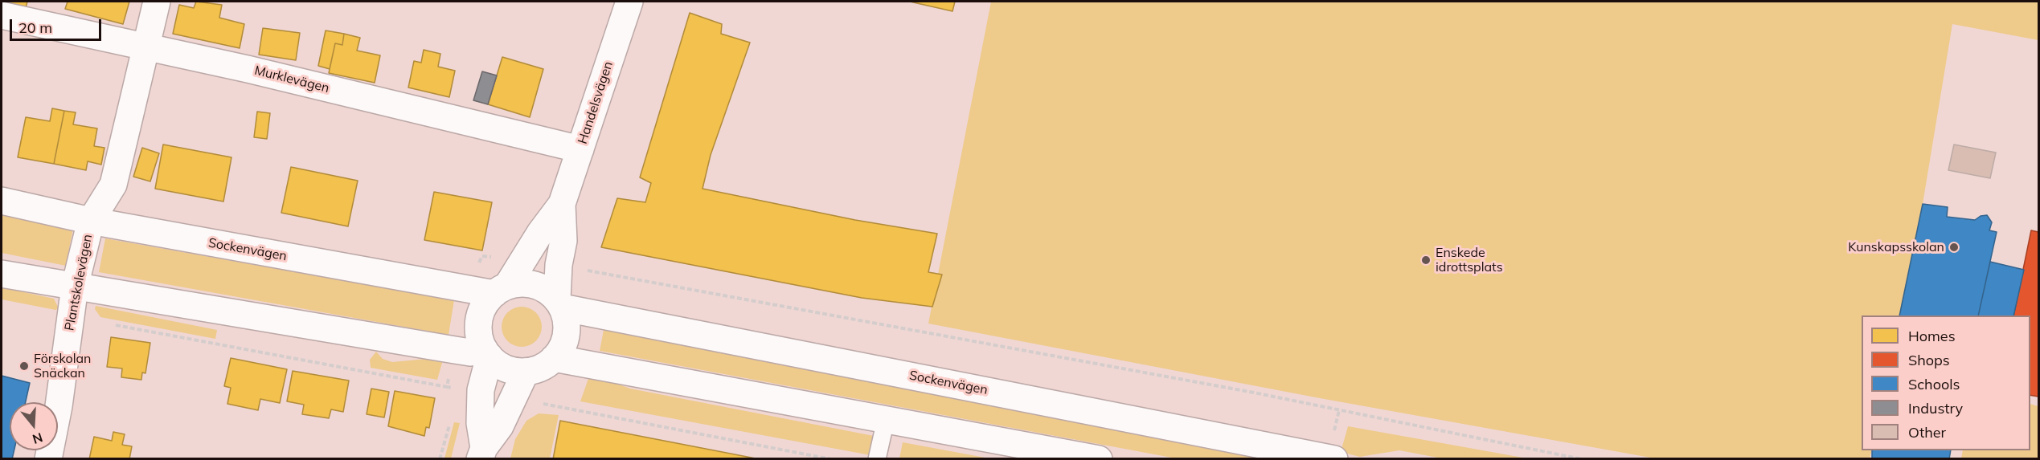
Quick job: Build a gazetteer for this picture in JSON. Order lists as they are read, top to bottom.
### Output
{
  "streets": {
    "street": [
      "Murklevägen",
      "Handelsvägen",
      "Sockenvägen",
      "Plantskolevägen"
    ]
  },
  "crossings": [
    ["Murklevägen", "Handelsvägen"],
    ["Murklevägen", "Plantskolevägen"],
    ["Handelsvägen", "Sockenvägen"],
    ["Sockenvägen", "Plantskolevägen"]
  ],
  "places": ["Kunskapsskolan", "Enskede idrottsplats", "Förskolan Snäckan"],
  "legend": [
    "Homes",
    "Shops",
    "Schools",
    "Industry",
    "Other"
  ],
  "scale_bar": "20 m",
  "north": "bottom"
}
